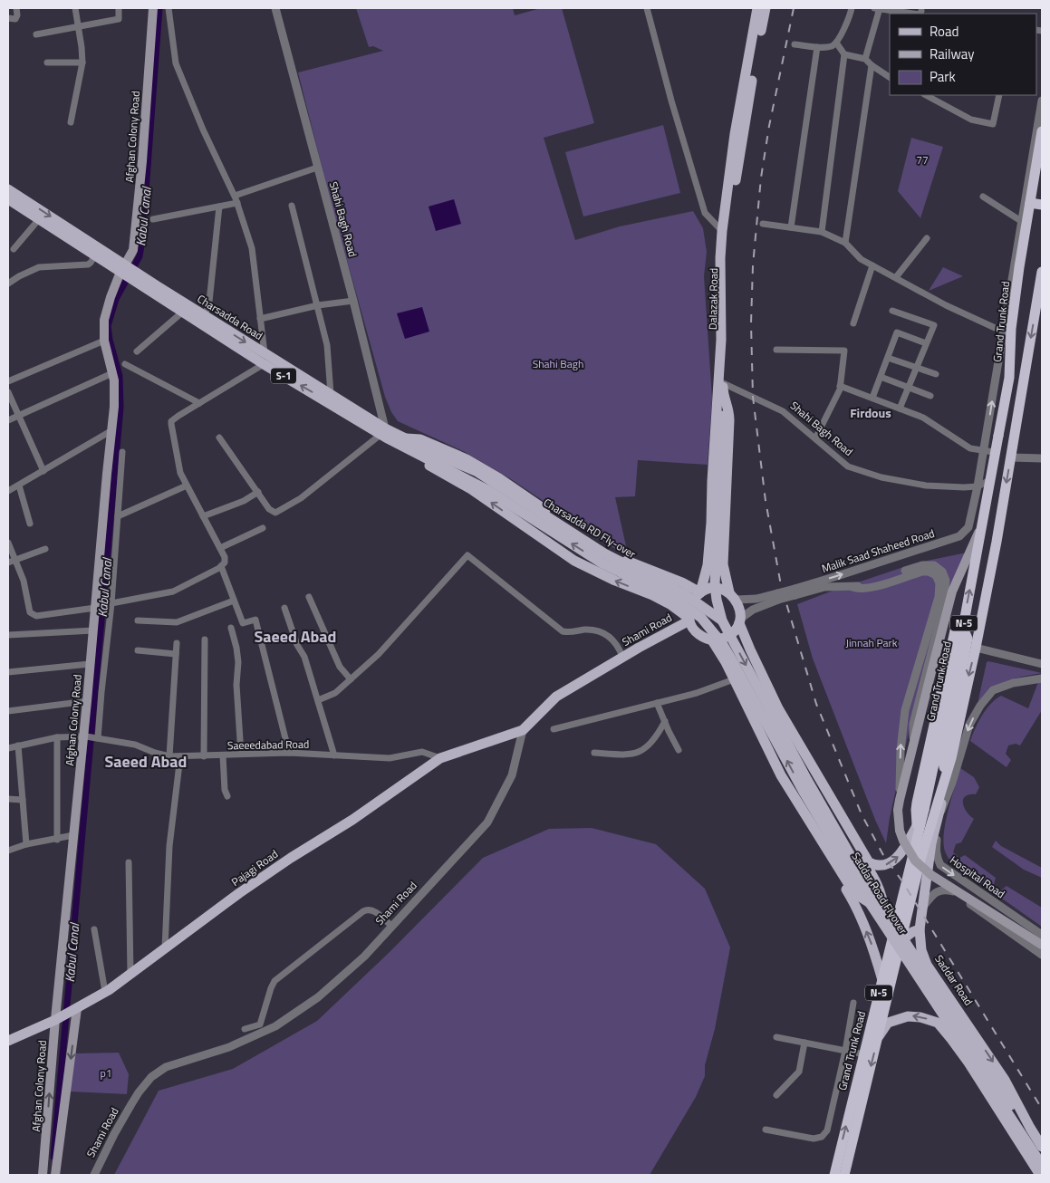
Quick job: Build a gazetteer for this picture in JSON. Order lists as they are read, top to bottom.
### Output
{
  "streets": {
    "highway": ["Grand Trunk Road", "N-5"],
    "main road": [
      "Afghan Colony Road",
      "Dalazak Road",
      "Charsadda Road",
      "S-1",
      "Charsadda RD Fly-over",
      "Shami Road",
      "Pajagi Road",
      "Saddar Road Flyover",
      "Saddar Road"
    ],
    "street": [
      "Shahi Bagh Road",
      "Malik Saad Shaheed Road",
      "Saeeedabad Road",
      "Hospital Road"
    ]
  },
  "crossings": [
    ["Afghan Colony Road", "Charsadda Road"],
    ["Afghan Colony Road", "Saeeedabad Road"],
    ["Afghan Colony Road", "Pajagi Road"],
    ["Shahi Bagh Road", "Dalazak Road"],
    ["Shahi Bagh Road", "Charsadda Road"],
    ["Shahi Bagh Road", "Malik Saad Shaheed Road"],
    ["Dalazak Road", "Malik Saad Shaheed Road"],
    ["Dalazak Road", "Shami Road"],
    ["Charsadda Road", "Charsadda RD Fly-over"],
    ["Grand Trunk Road", "Saddar Road"],
    ["Charsadda RD Fly-over", "Saddar Road Flyover"],
    ["Malik Saad Shaheed Road", "Shami Road"],
    ["Shami Road", "Pajagi Road"],
    ["Saeeedabad Road", "Pajagi Road"],
    ["Hospital Road", "Saddar Road"],
    ["Saddar Road Flyover", "Saddar Road"]
  ],
  "one_way": ["Malik Saad Shaheed Road", "Saddar Road"],
  "districts": ["Firdous", "Saeed Abad", "Saeed Abad"],
  "water": ["Kabul Canal"],
  "parks": [
    "77",
    "Shahi Bagh",
    "Jinnah Park",
    "p1"
  ],
  "legend": ["Road", "Railway", "Park"]
}
